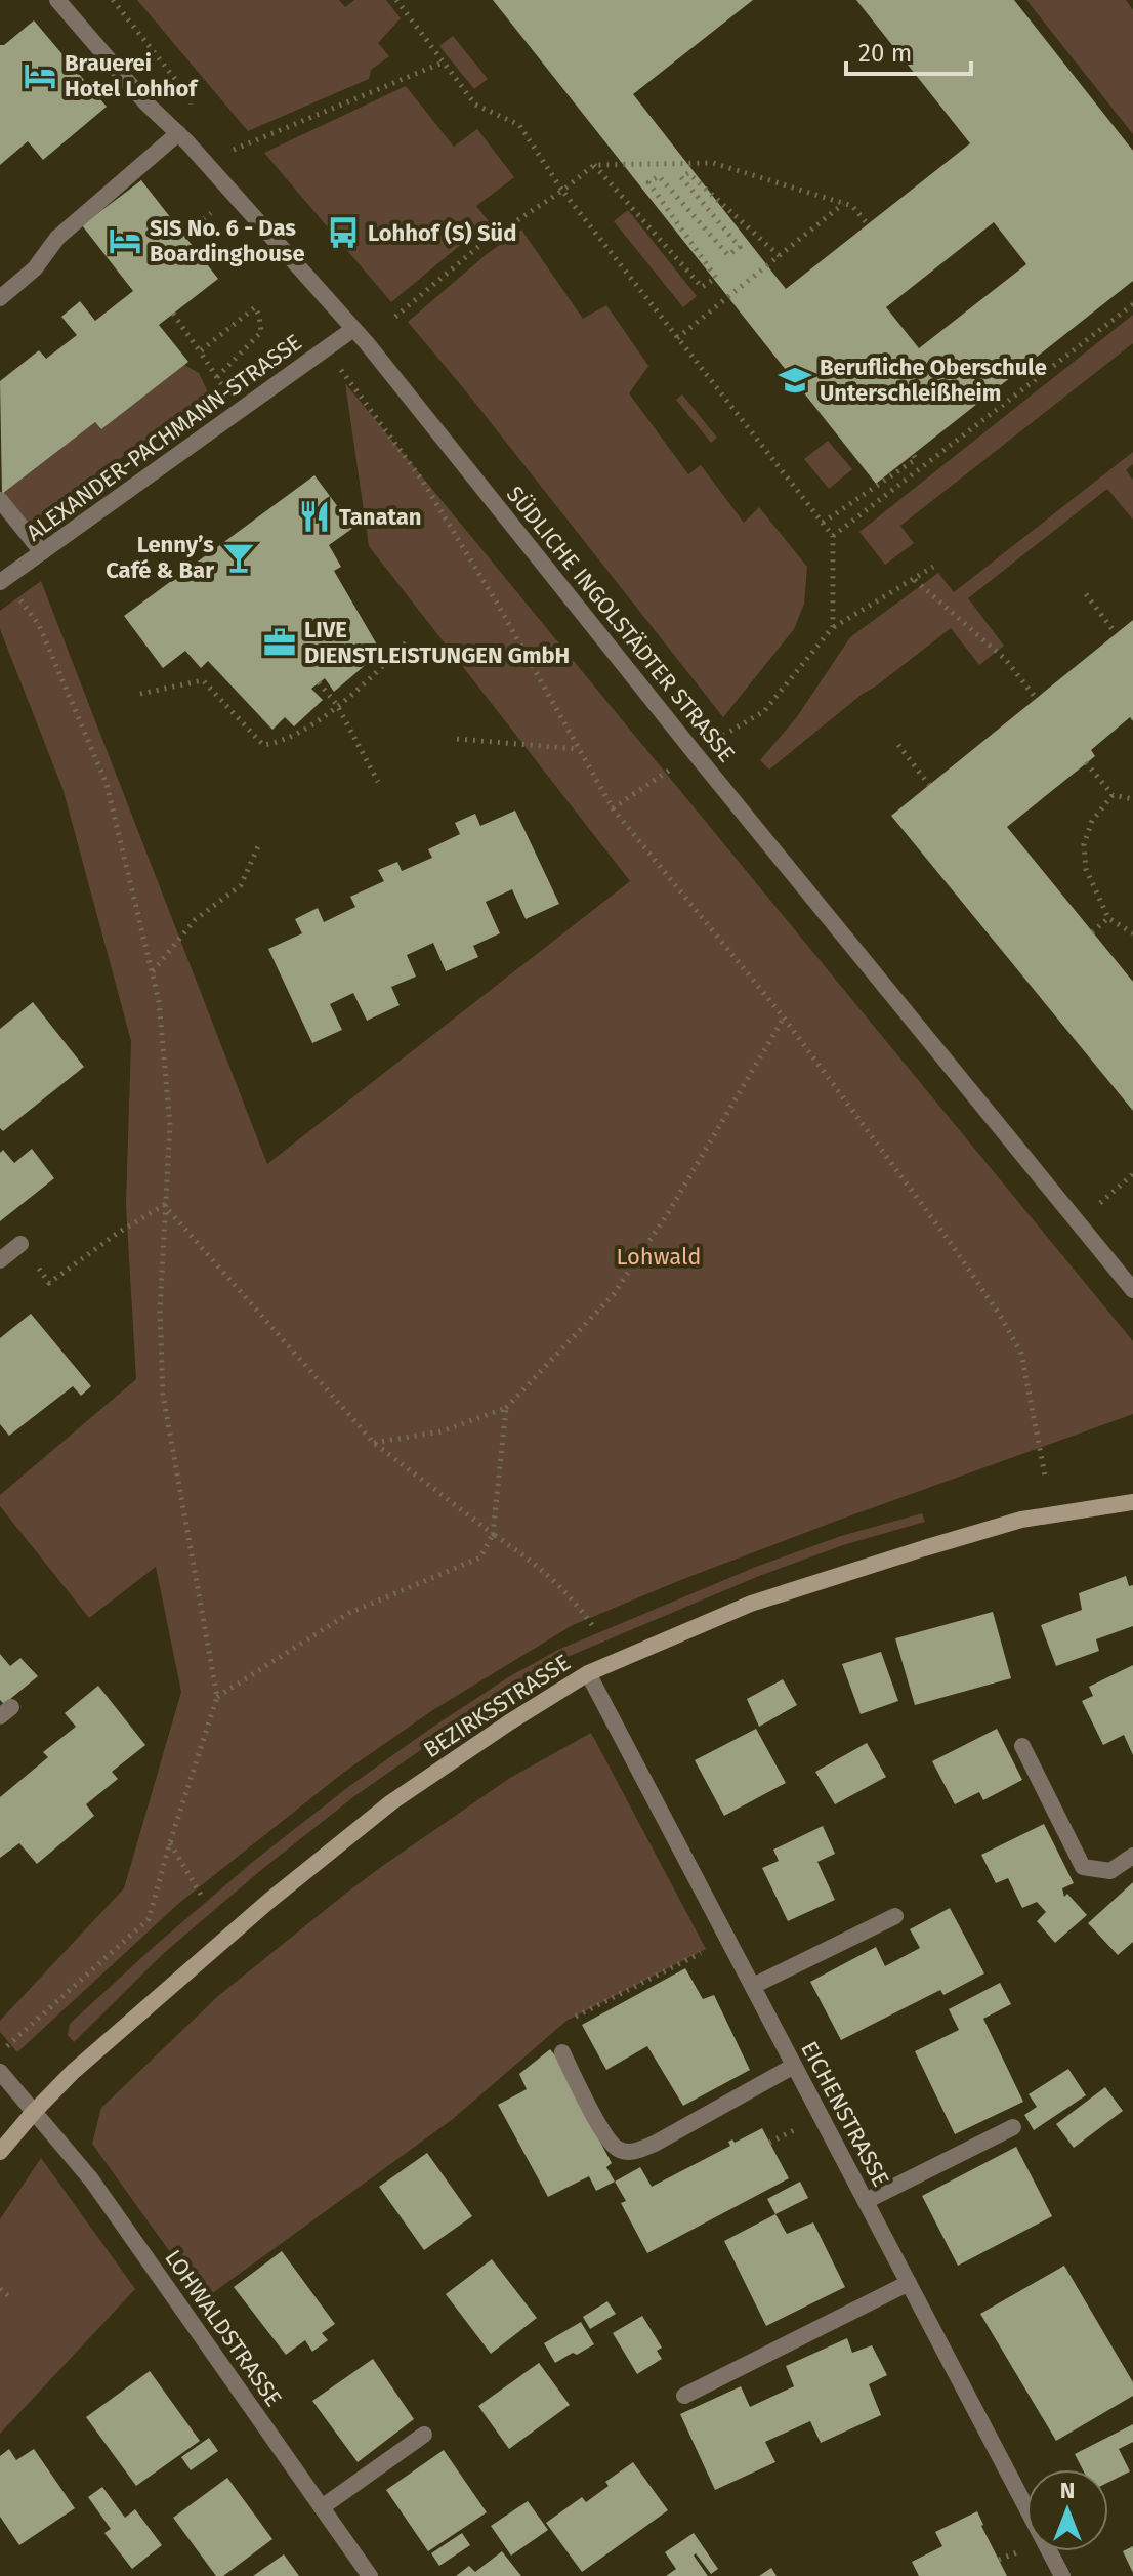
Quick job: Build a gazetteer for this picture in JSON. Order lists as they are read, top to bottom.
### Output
{
  "streets": {
    "street": [
      "ALEXANDER-PACHMANN-STRASSE",
      "SÜDLICHE INGOLSTÄDTER STRASSE",
      "BEZIRKSSTRASSE",
      "EICHENSTRASSE",
      "LOHWALDSTRASSE"
    ]
  },
  "crossings": [
    ["ALEXANDER-PACHMANN-STRASSE", "SÜDLICHE INGOLSTÄDTER STRASSE"],
    ["BEZIRKSSTRASSE", "EICHENSTRASSE"],
    ["BEZIRKSSTRASSE", "LOHWALDSTRASSE"]
  ],
  "parks": ["Lohwald"],
  "places": {
    "hotel": ["Brauerei Hotel Lohhof", "SIS No. 6 - Das Boardinghouse"],
    "bus stop": ["Lohhof (S) Süd"],
    "school or university": ["Berufliche Oberschule Unterschleißheim"],
    "restaurant": ["Tanatan"],
    "bar": ["Lenny’s Café & Bar"],
    "office": ["LIVE DIENSTLEISTUNGEN GmbH"]
  },
  "scale_bar": "20 m",
  "north": "top"
}
